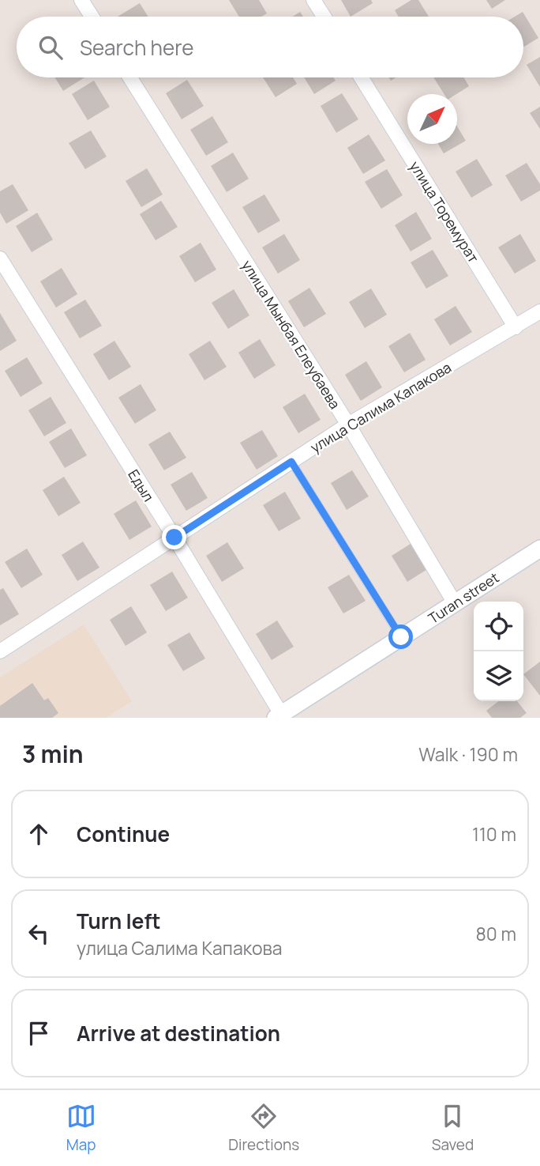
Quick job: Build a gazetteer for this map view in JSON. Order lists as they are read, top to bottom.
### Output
{
  "streets": {
    "street": [
      "улица Торемурат",
      "улица Мынбая Елеубаева",
      "улица Салима Капакова",
      "Едыл",
      "Turan street"
    ]
  },
  "crossings": [
    ["улица Торемурат", "улица Салима Капакова"],
    ["улица Мынбая Елеубаева", "улица Салима Капакова"],
    ["улица Мынбая Елеубаева", "Turan street"],
    ["улица Салима Капакова", "Едыл"],
    ["Едыл", "Turan street"]
  ],
  "north": "top right",
  "page": {
    "search": "Search here",
    "heading": ["3 min", "Walk · 190 m"],
    "list": [
      ["Continue", "110 m"],
      ["Turn left", "улица Салима Капакова", "80 m"],
      "Arrive at destination"
    ],
    "nav": ["Map", "Directions", "Saved"]
  }
}
